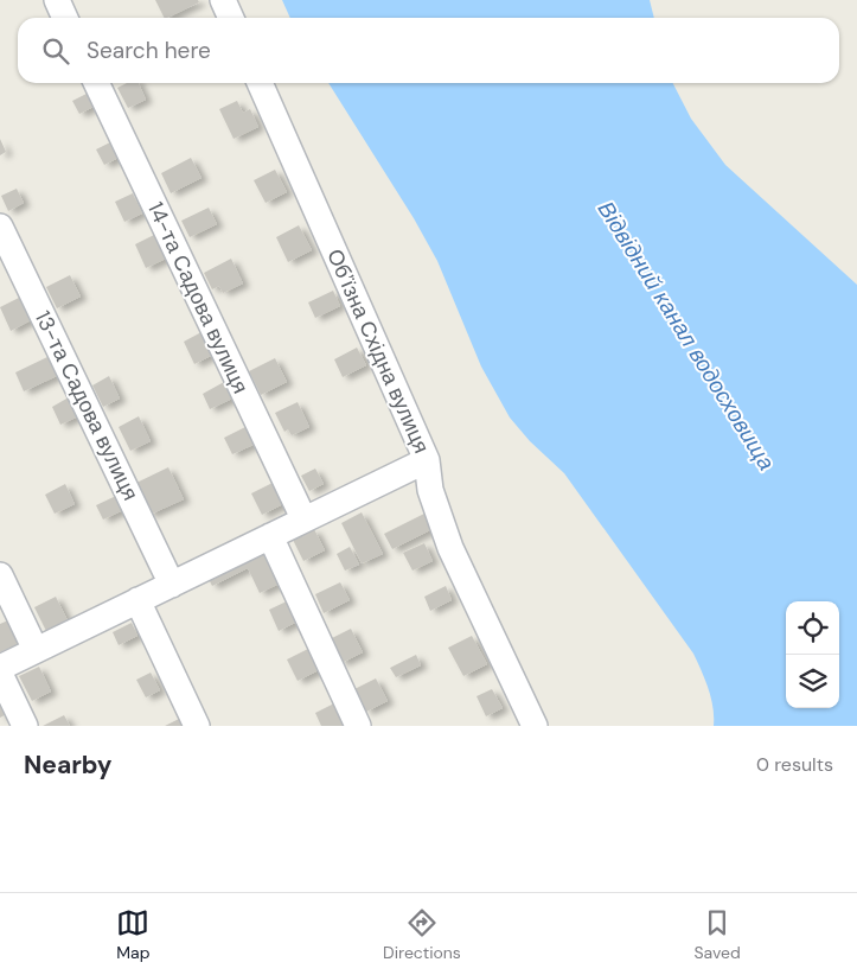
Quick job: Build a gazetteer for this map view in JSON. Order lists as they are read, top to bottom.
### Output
{
  "streets": {
    "street": ["14-та Садова вулиця", "Обʼїзна Східна вулиця", "13-та Садова вулиця"]
  },
  "water": ["Відвідний канал водосховища"],
  "page": {
    "search": "Search here",
    "heading": ["Nearby", "0 results"],
    "nav": ["Map", "Directions", "Saved"]
  }
}
